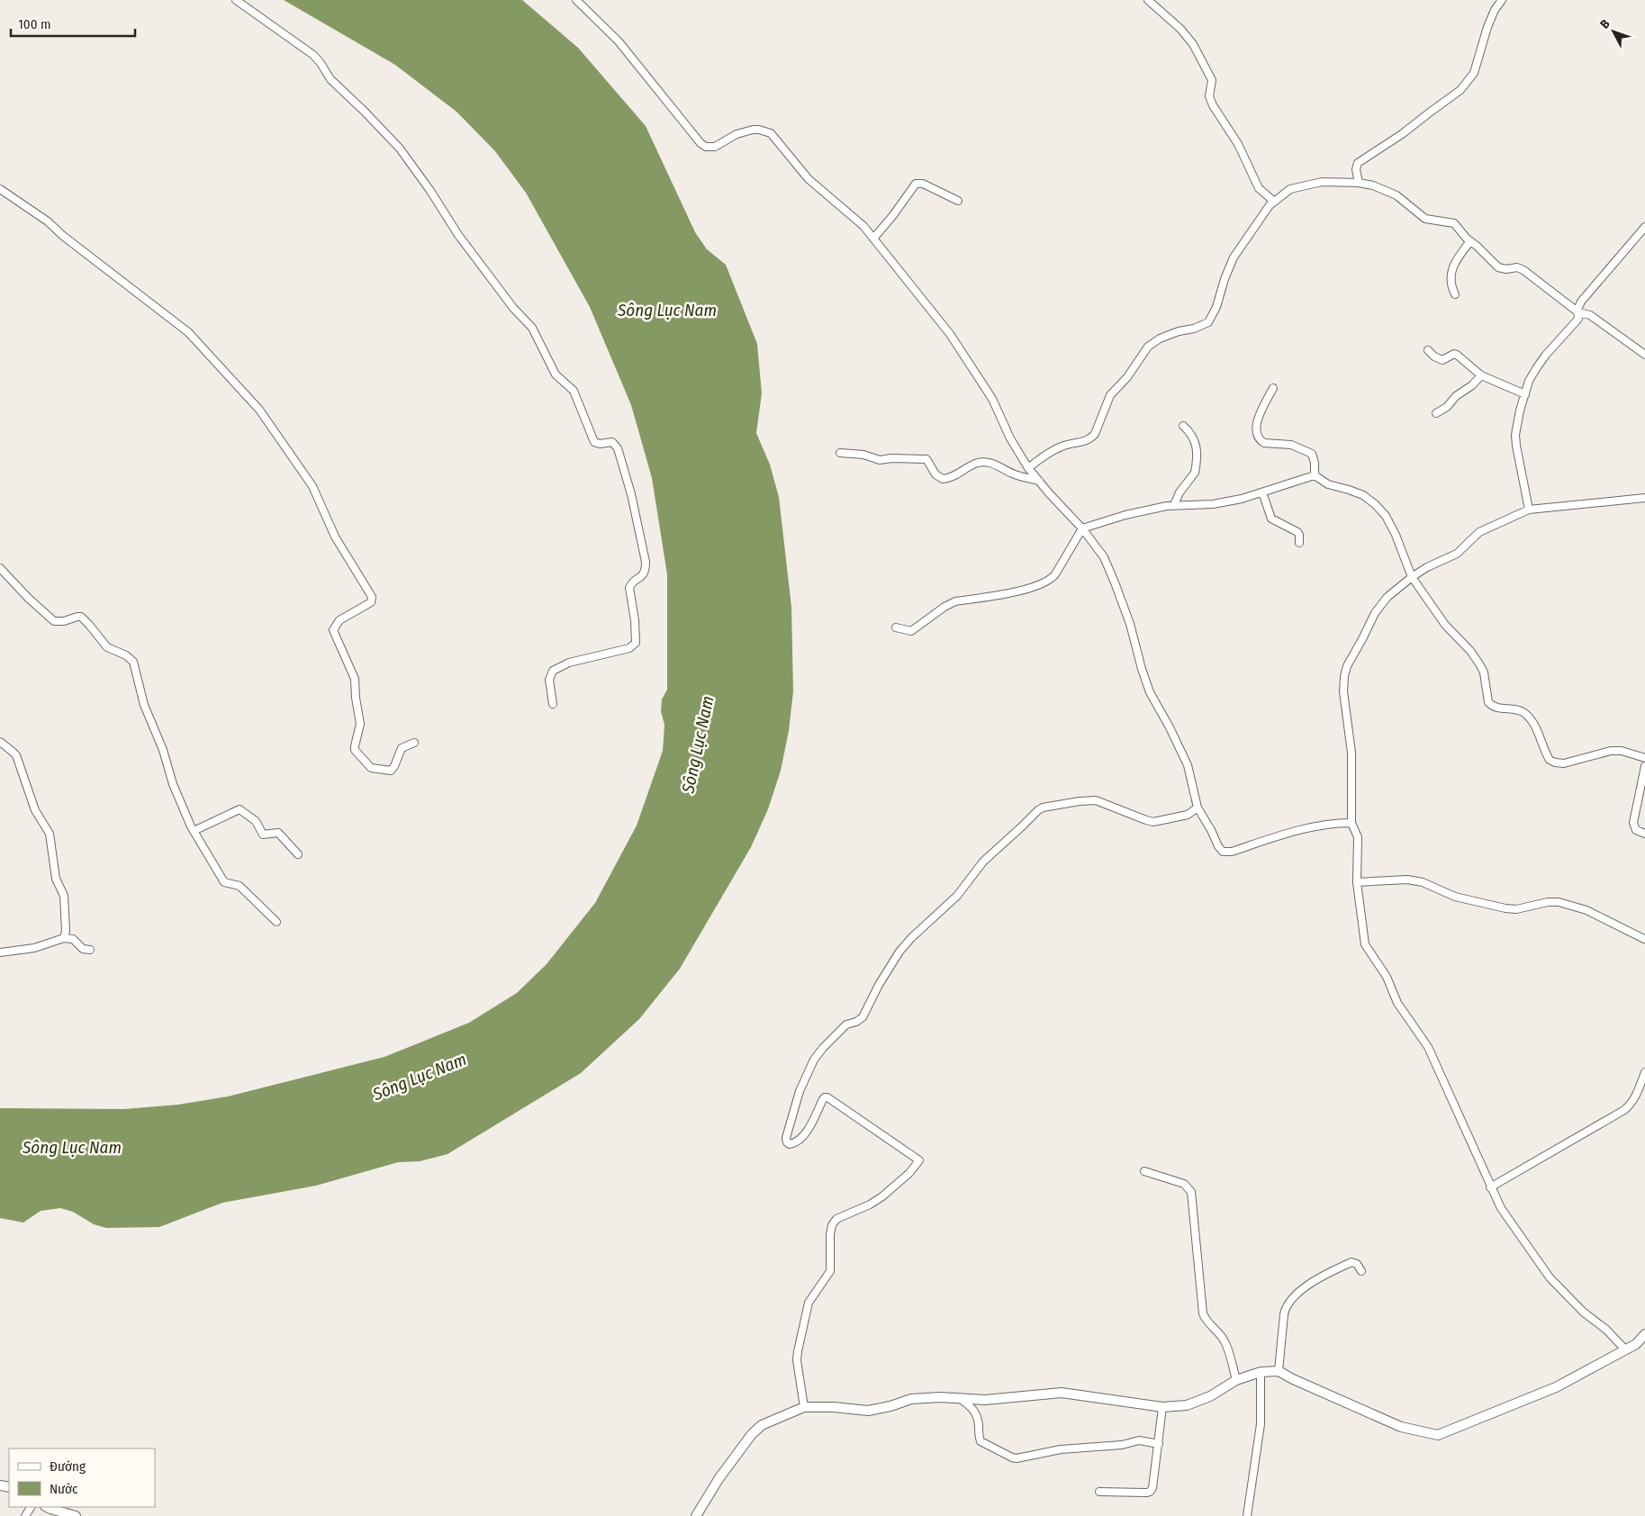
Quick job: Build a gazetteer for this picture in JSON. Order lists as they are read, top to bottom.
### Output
{
  "water": ["Sông Lục Nam"],
  "legend": ["Đường", "Nước"],
  "scale_bar": "100 m",
  "north": "top left"
}
